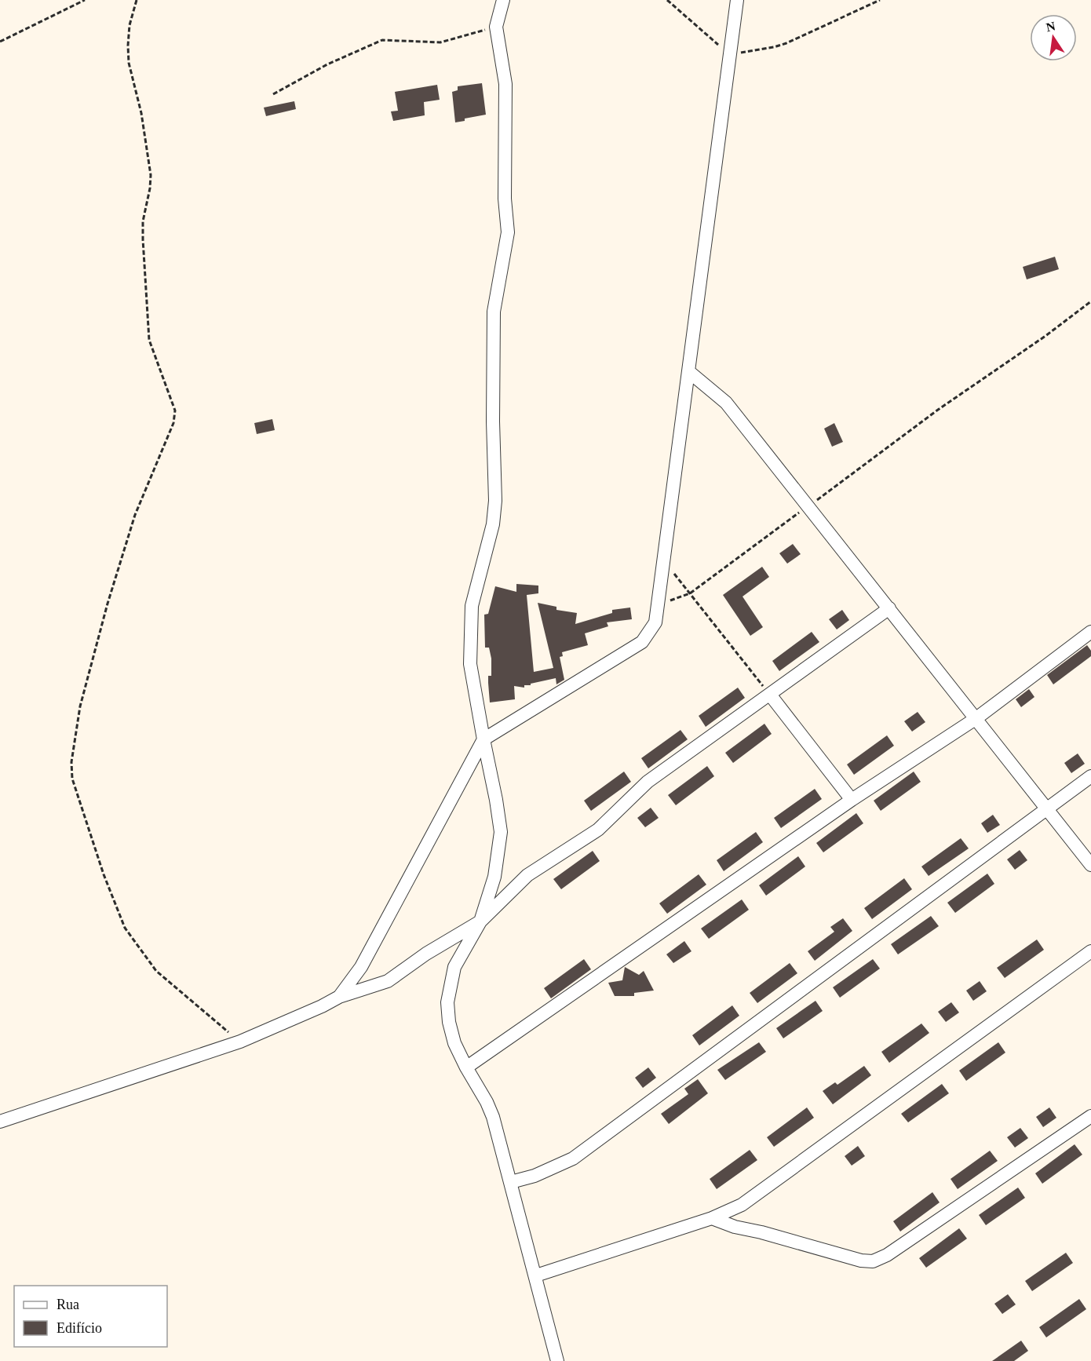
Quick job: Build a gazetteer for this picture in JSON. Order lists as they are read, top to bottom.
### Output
{
  "legend": ["Rua", "Edifício"],
  "north": "top"
}
